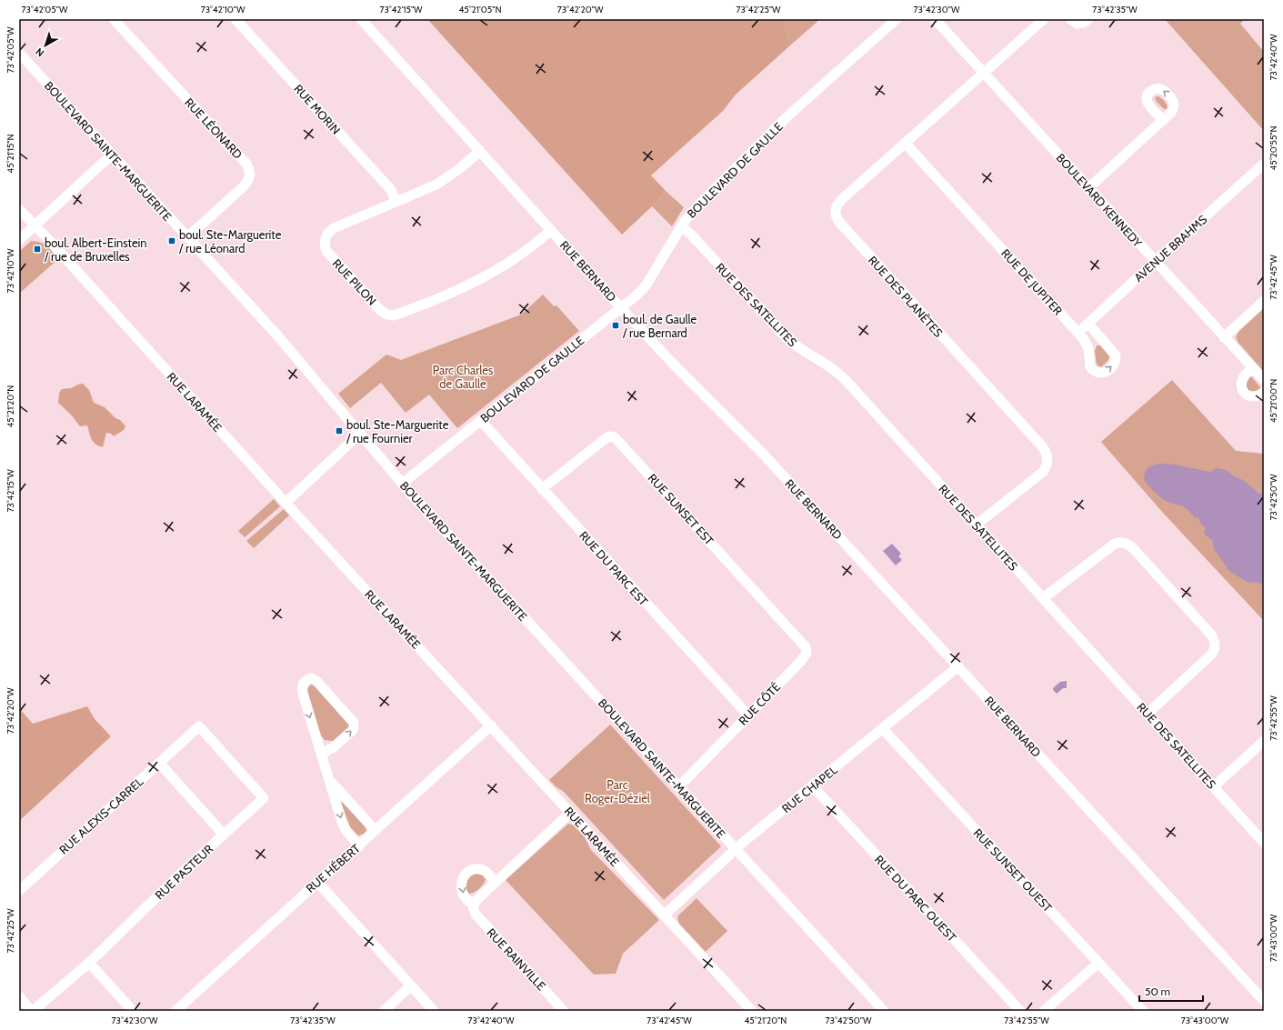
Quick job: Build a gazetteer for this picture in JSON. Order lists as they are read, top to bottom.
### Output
{
  "streets": {
    "street": [
      "RUE MORIN",
      "RUE LÉONARD",
      "BOULEVARD SAINTE-MARGUERITE",
      "BOULEVARD DE GAULLE",
      "BOULEVARD KENNEDY",
      "AVENUE BRAHMS",
      "RUE BERNARD",
      "RUE PILON",
      "RUE DE JUPITER",
      "RUE DES PLANÈTES",
      "RUE DES SATELLITES",
      "RUE LARAMÉE",
      "RUE SUNSET EST",
      "RUE DU PARC EST",
      "RUE CÔTÉ",
      "RUE CHAPEL",
      "RUE ALEXIS-CARREL",
      "RUE HÉBERT",
      "RUE SUNSET OUEST",
      "RUE PASTEUR",
      "RUE DU PARC OUEST",
      "RUE RAINVILLE"
    ]
  },
  "crossings": [
    ["RUE MORIN", "RUE PILON"],
    ["RUE LÉONARD", "BOULEVARD SAINTE-MARGUERITE"],
    ["BOULEVARD SAINTE-MARGUERITE", "BOULEVARD DE GAULLE"],
    ["BOULEVARD SAINTE-MARGUERITE", "RUE CÔTÉ"],
    ["BOULEVARD SAINTE-MARGUERITE", "RUE CHAPEL"],
    ["BOULEVARD DE GAULLE", "RUE BERNARD"],
    ["BOULEVARD DE GAULLE", "RUE DES SATELLITES"],
    ["BOULEVARD DE GAULLE", "RUE DU PARC EST"],
    ["BOULEVARD KENNEDY", "AVENUE BRAHMS"],
    ["BOULEVARD KENNEDY", "RUE DES PLANÈTES"],
    ["AVENUE BRAHMS", "RUE DE JUPITER"],
    ["RUE BERNARD", "RUE PILON"],
    ["RUE BERNARD", "RUE CHAPEL"],
    ["RUE DE JUPITER", "RUE DES PLANÈTES"],
    ["RUE DES PLANÈTES", "RUE DES SATELLITES"],
    ["RUE LARAMÉE", "RUE CHAPEL"],
    ["RUE LARAMÉE", "RUE HÉBERT"],
    ["RUE SUNSET EST", "RUE DU PARC EST"],
    ["RUE SUNSET EST", "RUE CÔTÉ"],
    ["RUE DU PARC EST", "RUE CÔTÉ"],
    ["RUE CHAPEL", "RUE SUNSET OUEST"],
    ["RUE CHAPEL", "RUE DU PARC OUEST"],
    ["RUE ALEXIS-CARREL", "RUE PASTEUR"]
  ],
  "parks": ["Parc Charles de Gaulle", "Parc Roger-Déziel"],
  "places": {
    "transit": [
      "boul. Ste-Marguerite / rue Léonard",
      "boul. Albert-Einstein / rue de Bruxelles",
      "boul. de Gaulle / rue Bernard",
      "boul. Ste-Marguerite / rue Fournier"
    ]
  },
  "scale_bar": "50 m",
  "north": "bottom left",
  "coordinates": [
    "73°42'05\"W",
    "73°42'10\"W",
    "73°42'15\"W",
    "45°21'05\"N",
    "73°42'20\"W",
    "73°42'25\"W",
    "73°42'30\"W",
    "73°42'35\"W",
    "73°42'40\"W",
    "45°20'55\"N",
    "45°21'15\"N",
    "73°42'45\"W",
    "45°21'00\"N",
    "45°21'20\"N",
    "73°42'50\"W",
    "73°42'55\"W",
    "73°43'00\"W"
  ]
}
